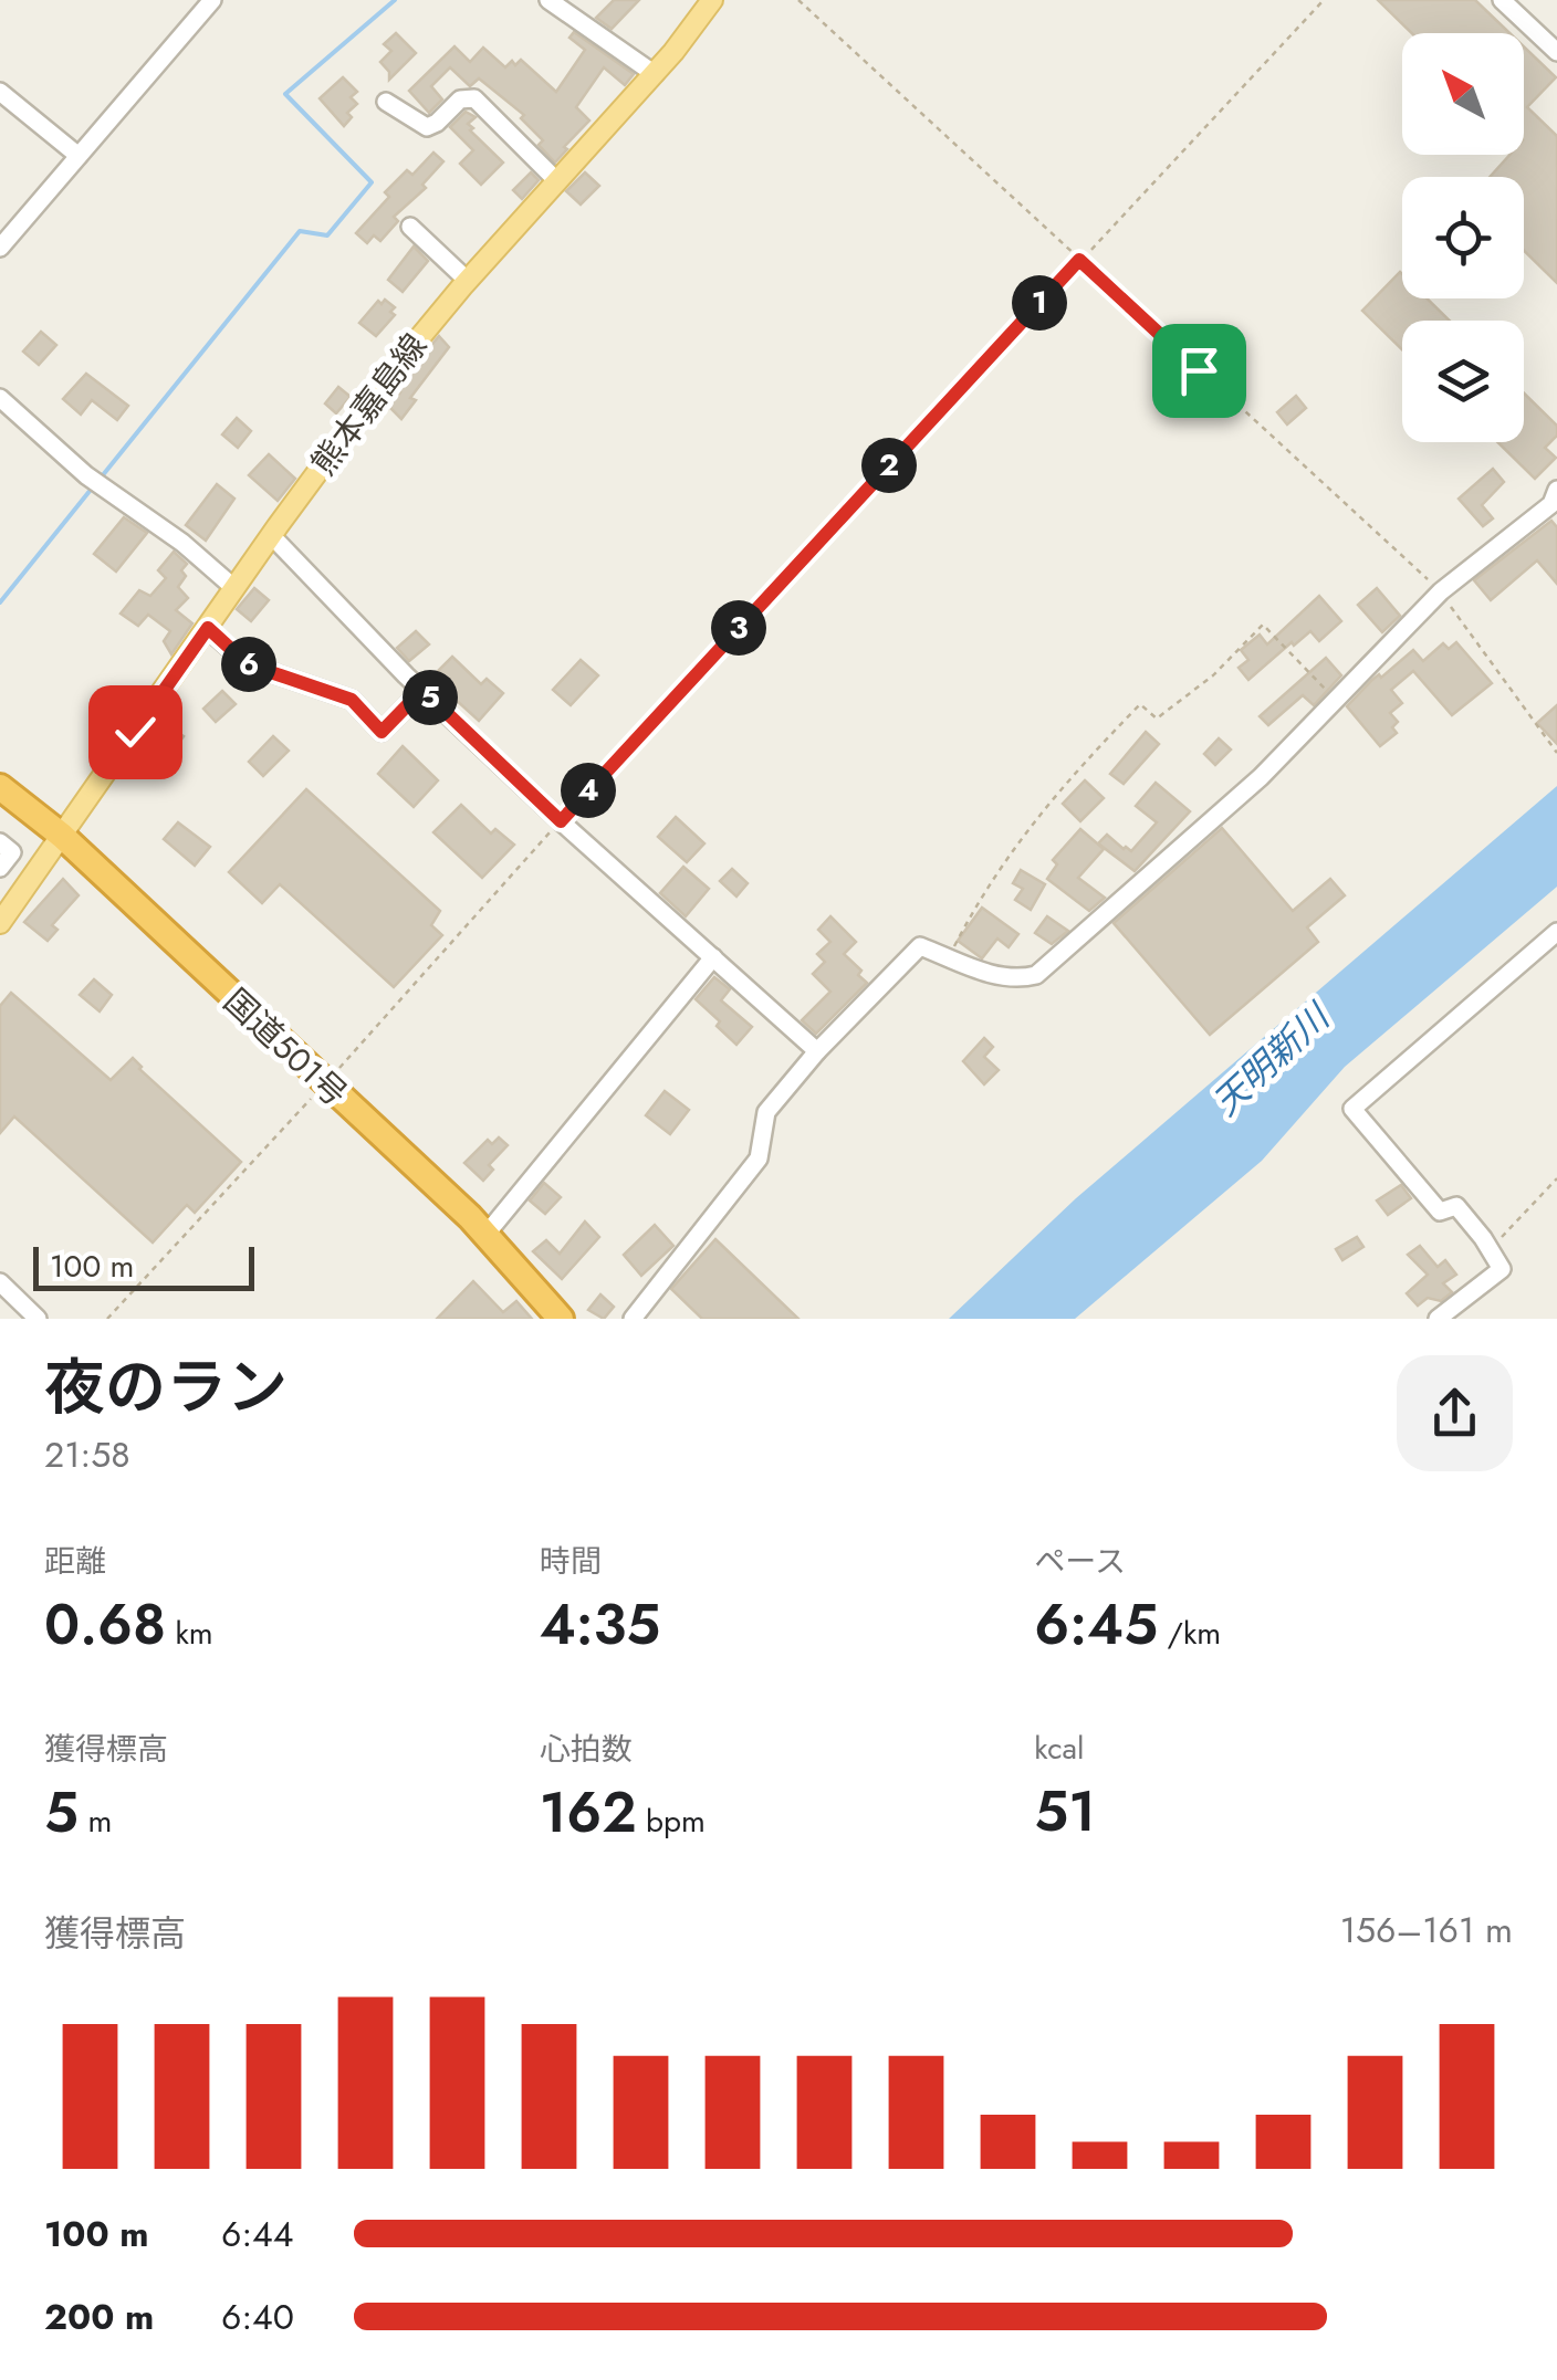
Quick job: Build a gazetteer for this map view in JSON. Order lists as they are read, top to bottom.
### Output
{
  "streets": {
    "highway": ["国道501号"],
    "main road": ["熊本嘉島線"]
  },
  "crossings": [
    ["熊本嘉島線", "国道501号"]
  ],
  "water": ["天明新川"],
  "scale_bar": "100 m",
  "north": "top left",
  "page": {
    "pins": [
      "1",
      "2",
      "3",
      "6",
      "5",
      "4"
    ],
    "scale": "100 m",
    "heading": ["夜のラン", "21:58"],
    "stats": [
      ["距離", "0.68 km"],
      ["時間", "4:35"],
      ["ペース", "6:45 /km"],
      ["獲得標高", "5 m"],
      ["心拍数", "162 bpm"],
      ["kcal", "51"]
    ],
    "chart": ["獲得標高", "156–161 m"],
    "list": [
      {
        "name": "100 m",
        "note": "6:44"
      },
      {
        "name": "200 m",
        "note": "6:40"
      }
    ]
  }
}
